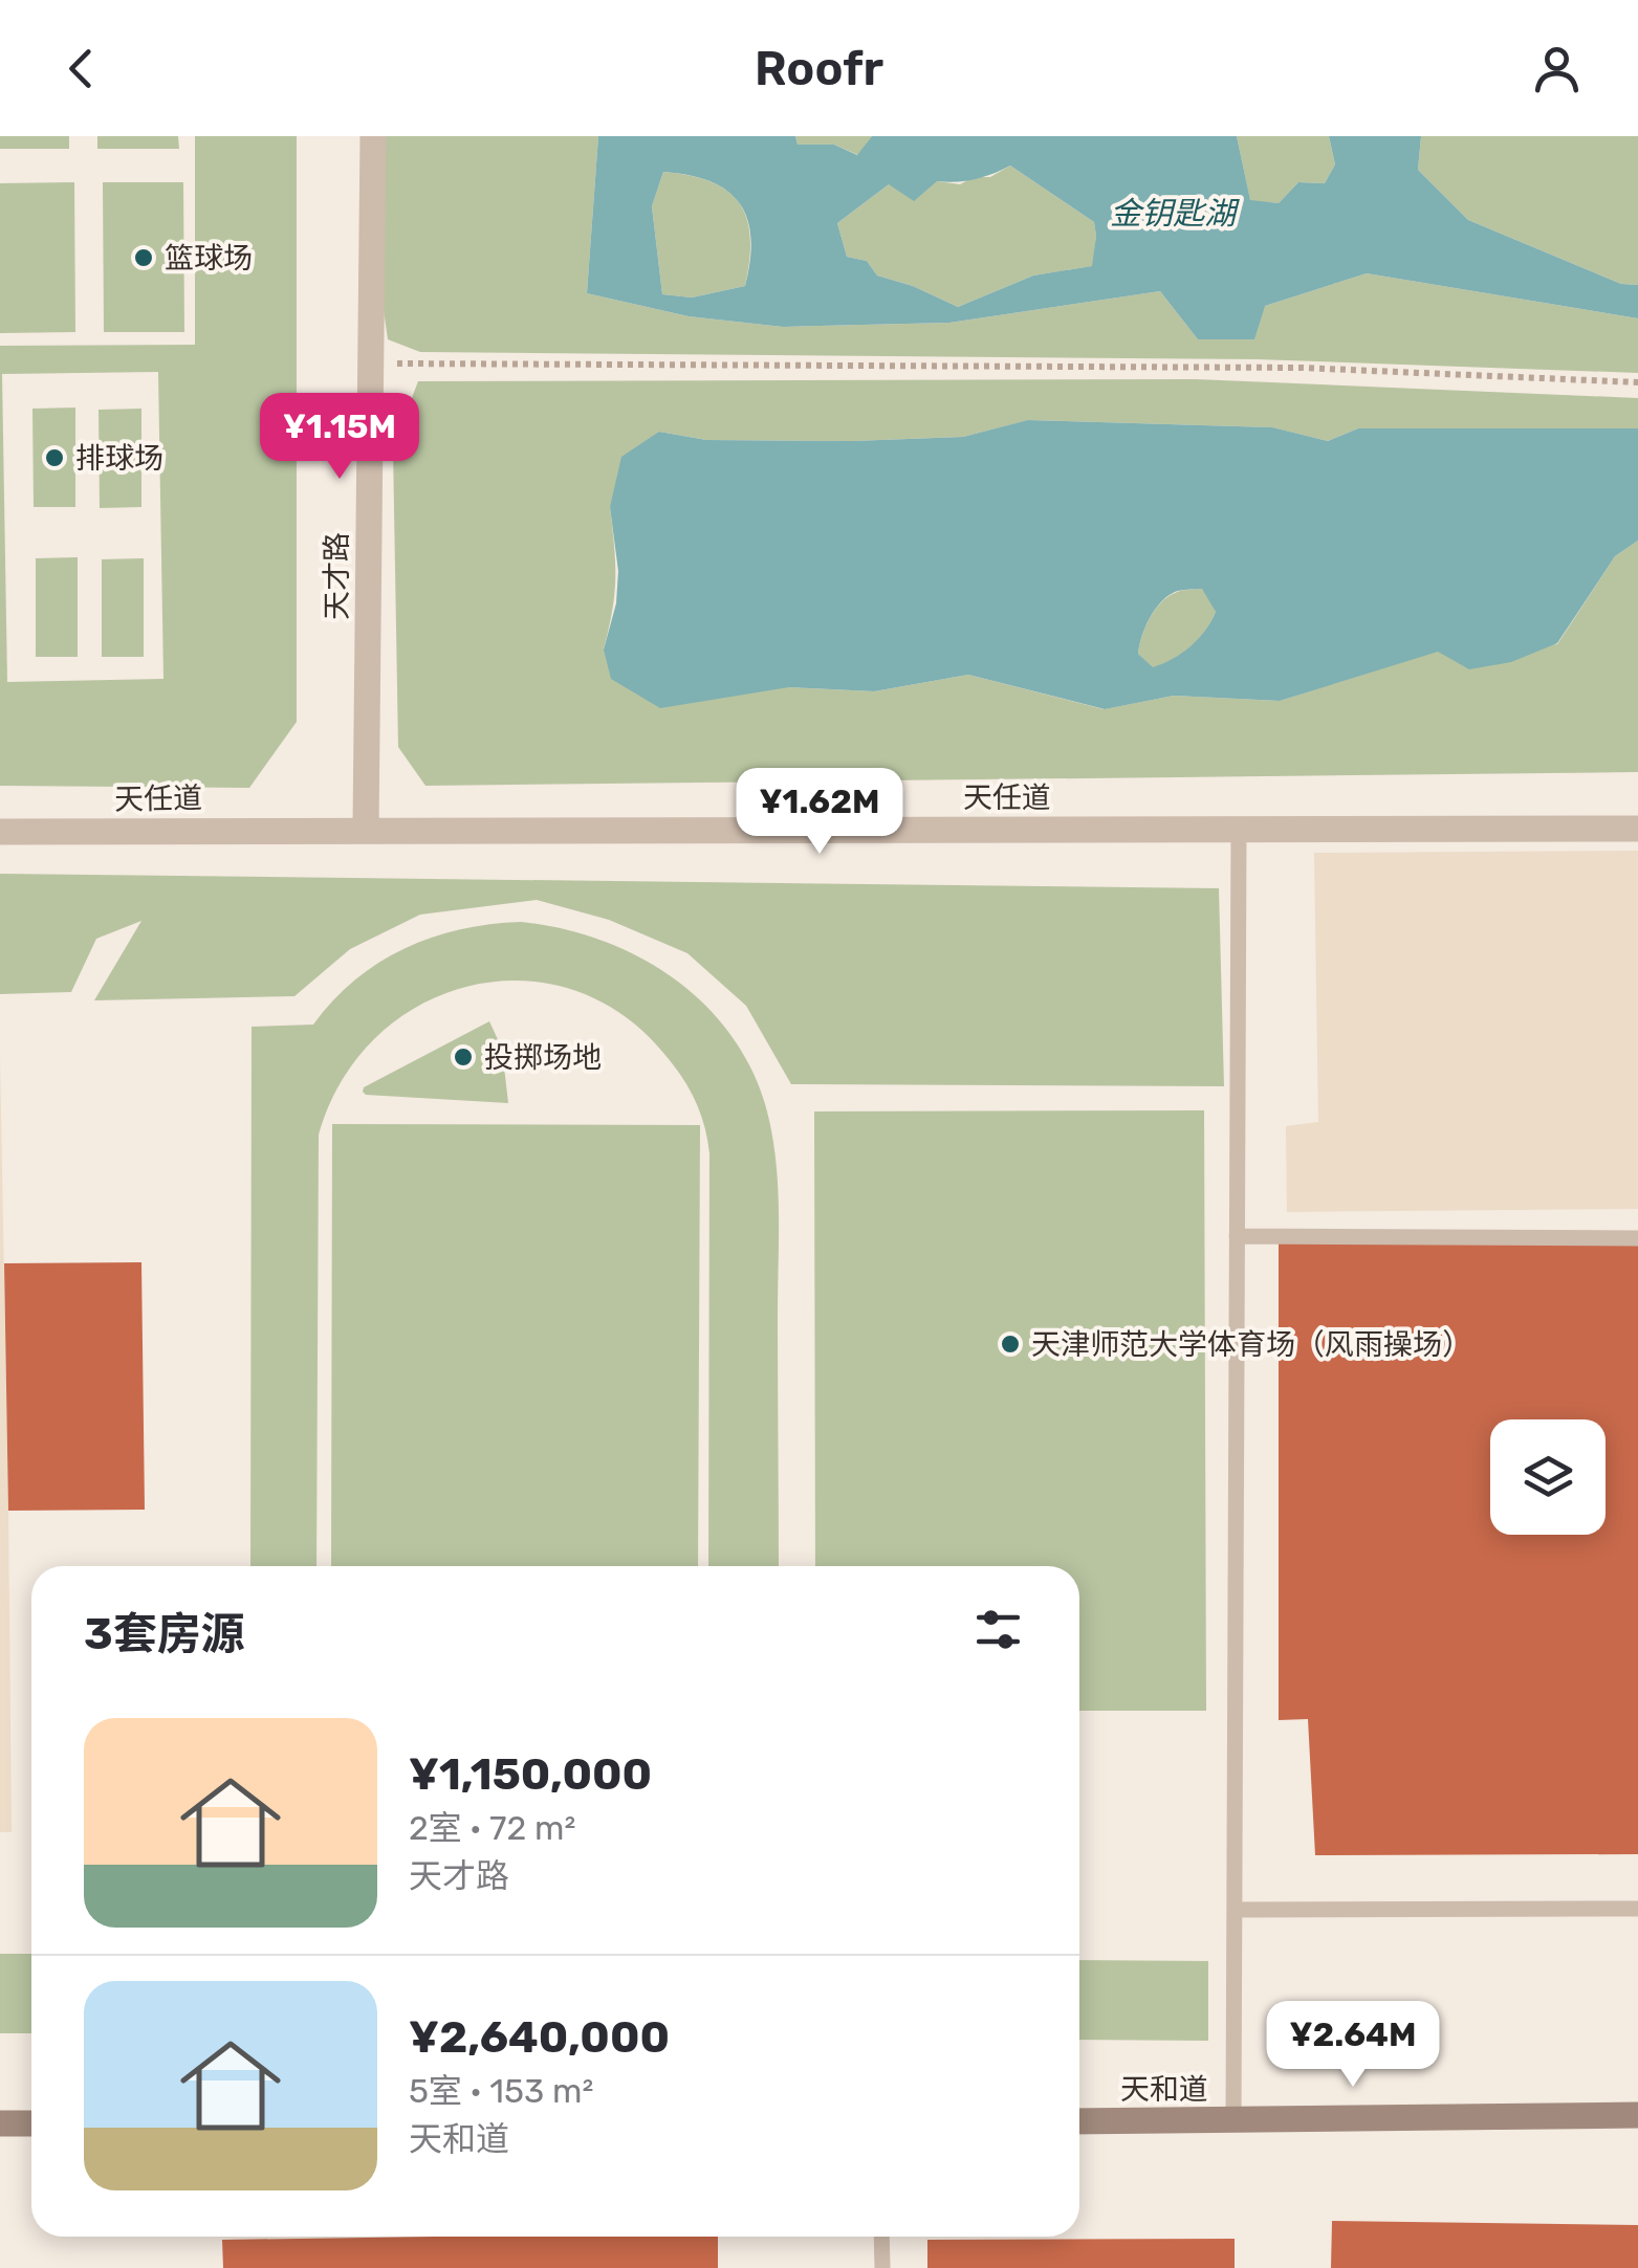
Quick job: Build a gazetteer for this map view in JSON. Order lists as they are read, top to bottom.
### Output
{
  "streets": {
    "street": ["天才路", "天任道", "天和道"]
  },
  "crossings": [
    ["天才路", "天任道"]
  ],
  "water": ["金钥匙湖"],
  "places": [
    "篮球场",
    "排球场",
    "投掷场地",
    "天津师范大学体育场（风雨操场）"
  ],
  "page": {
    "header": "Roofr",
    "price": ["¥1.15M", "¥1.62M", "¥2.64M"],
    "heading": "3套房源",
    "list": [
      {
        "name": "¥1,150,000",
        "note": "2室 · 72 m² · 天才路"
      },
      {
        "name": "¥2,640,000",
        "note": "5室 · 153 m² · 天和道"
      }
    ]
  }
}
